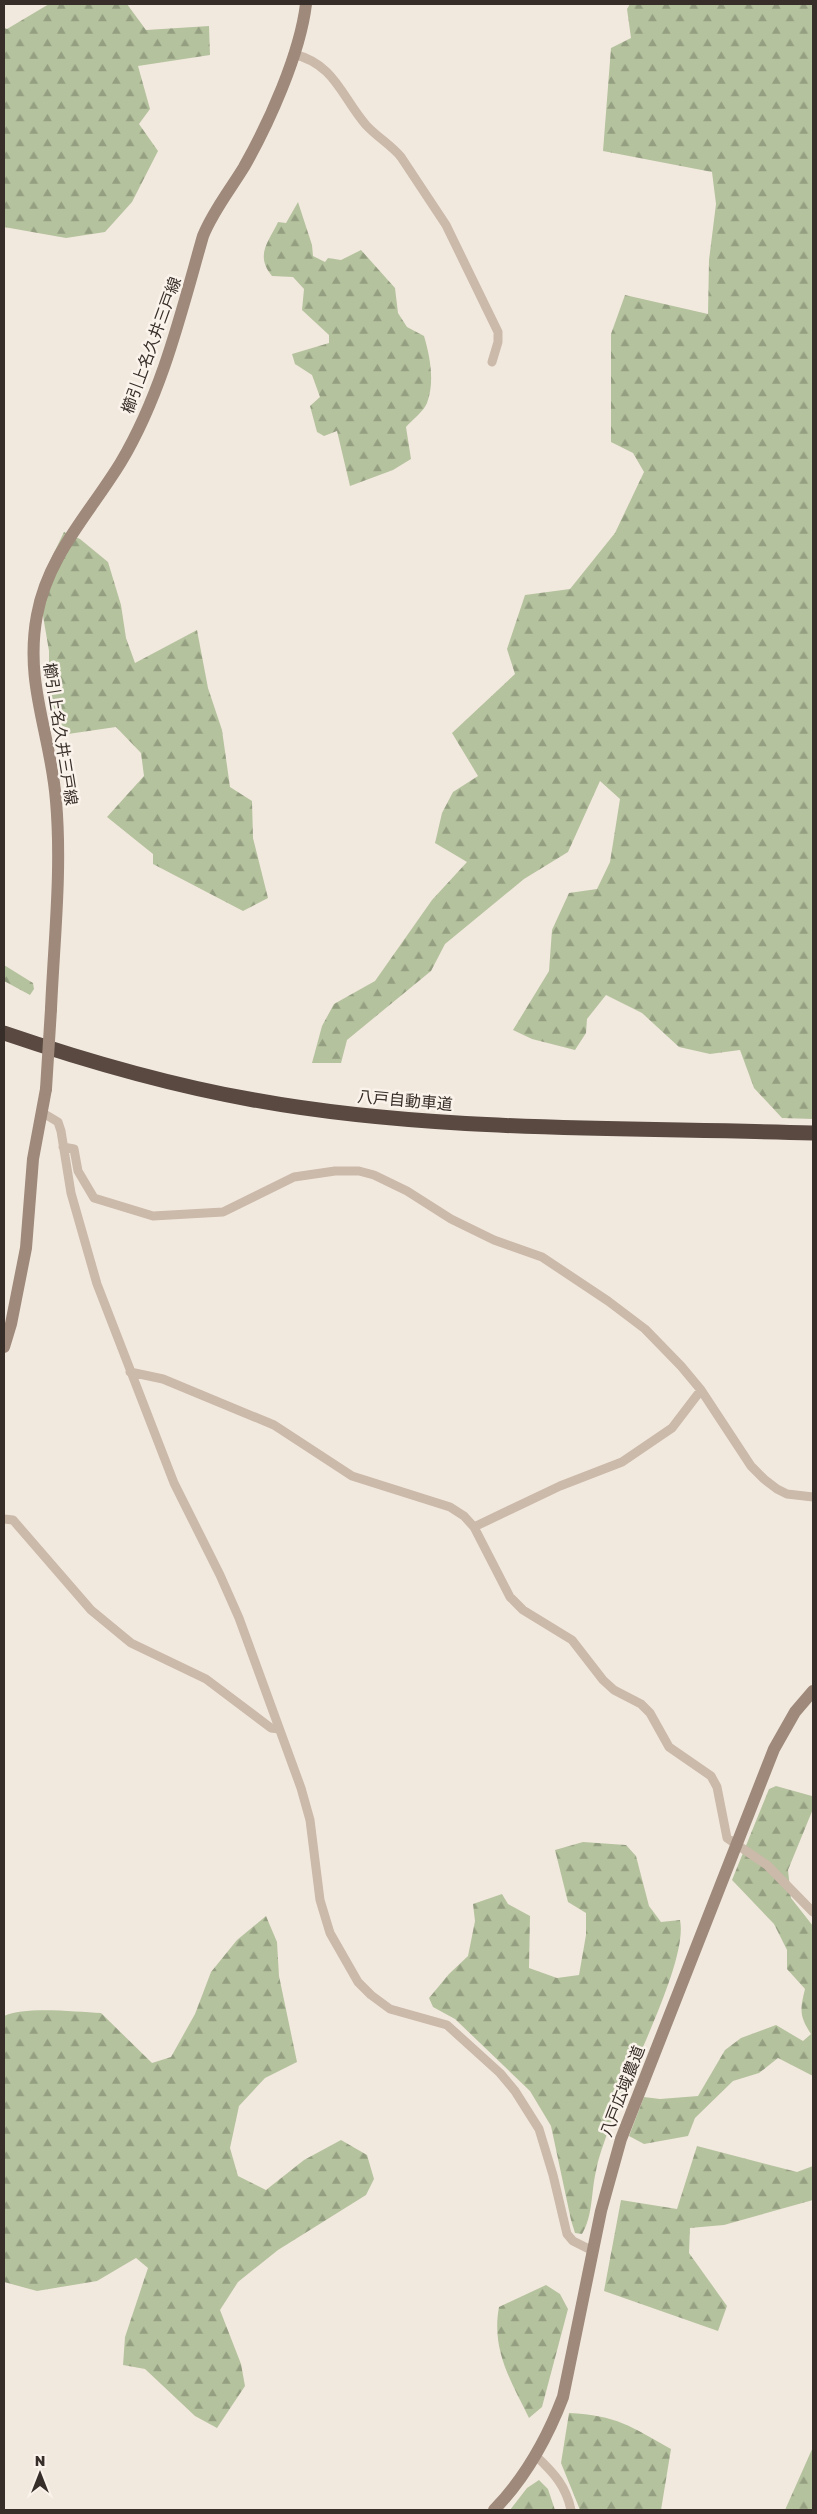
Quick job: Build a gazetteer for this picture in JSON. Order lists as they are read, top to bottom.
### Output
{
  "streets": {
    "highway": ["八戸自動車道"],
    "main road": ["櫛引上名久井三戸線", "八戸広域農道"]
  },
  "north": "top"
}
